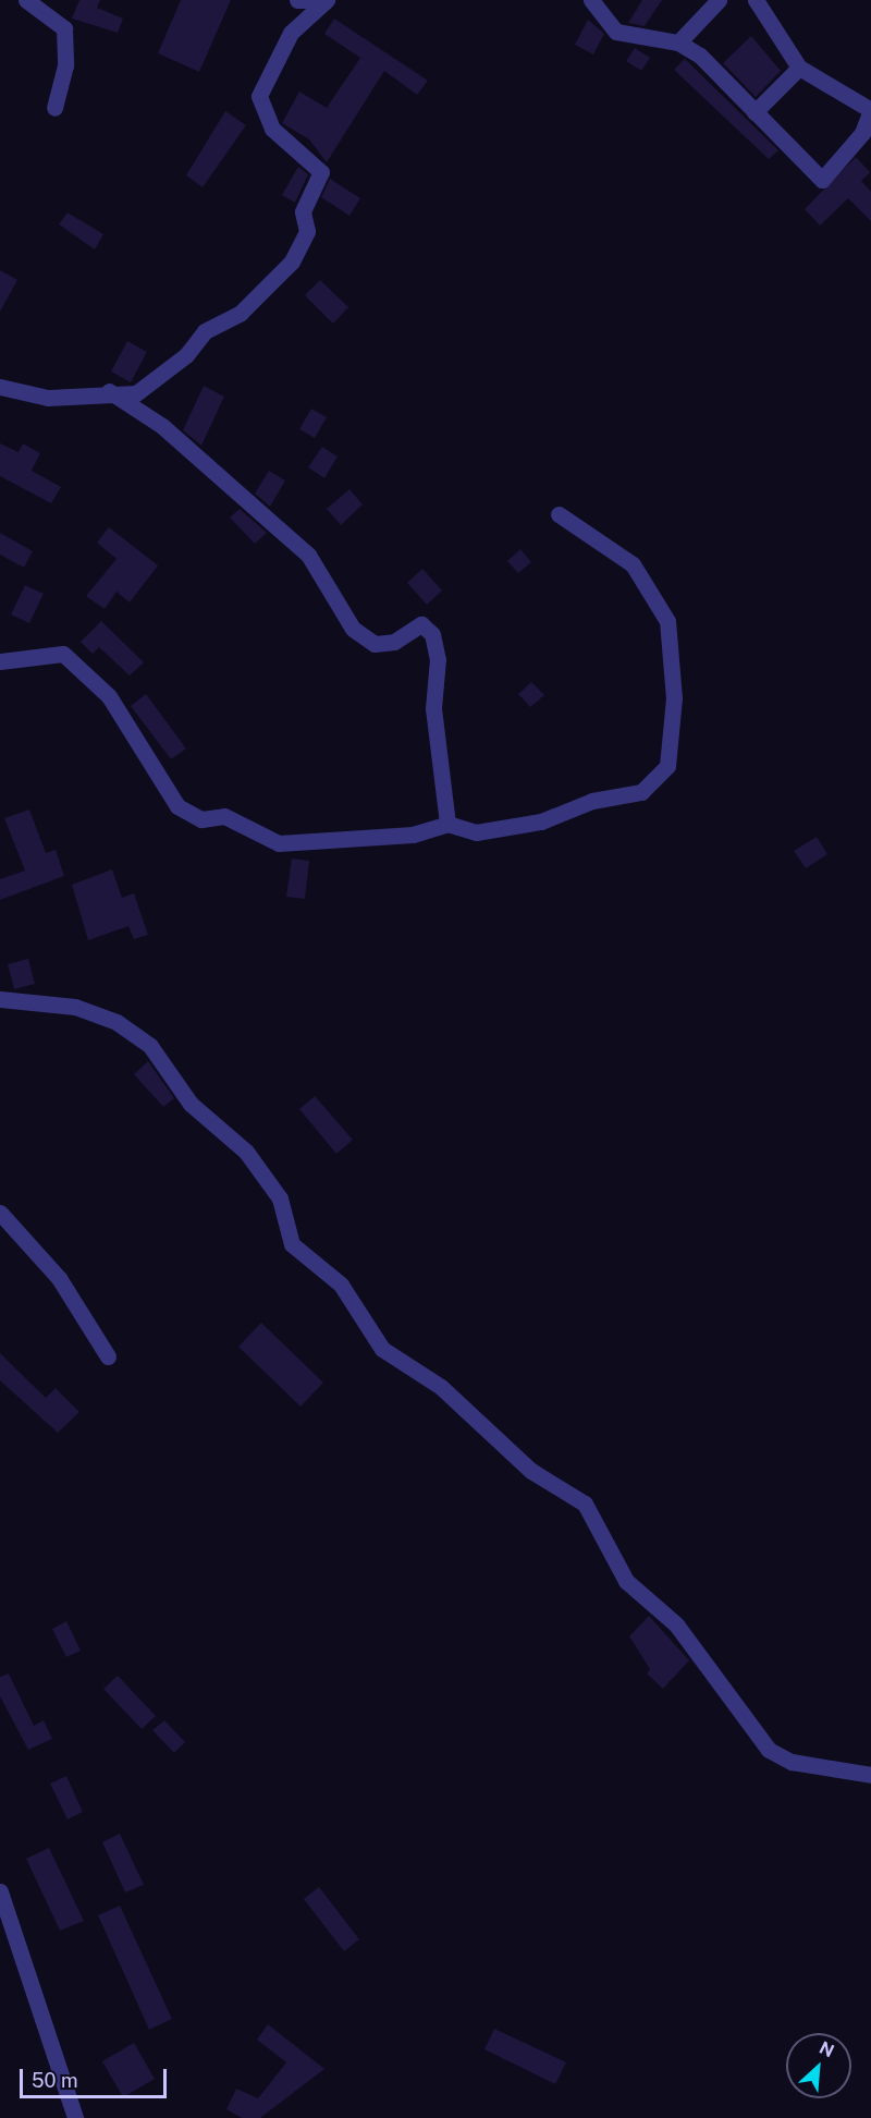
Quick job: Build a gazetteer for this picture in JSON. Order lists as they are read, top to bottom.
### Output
{
  "scale_bar": "50 m",
  "north": "top right"
}
